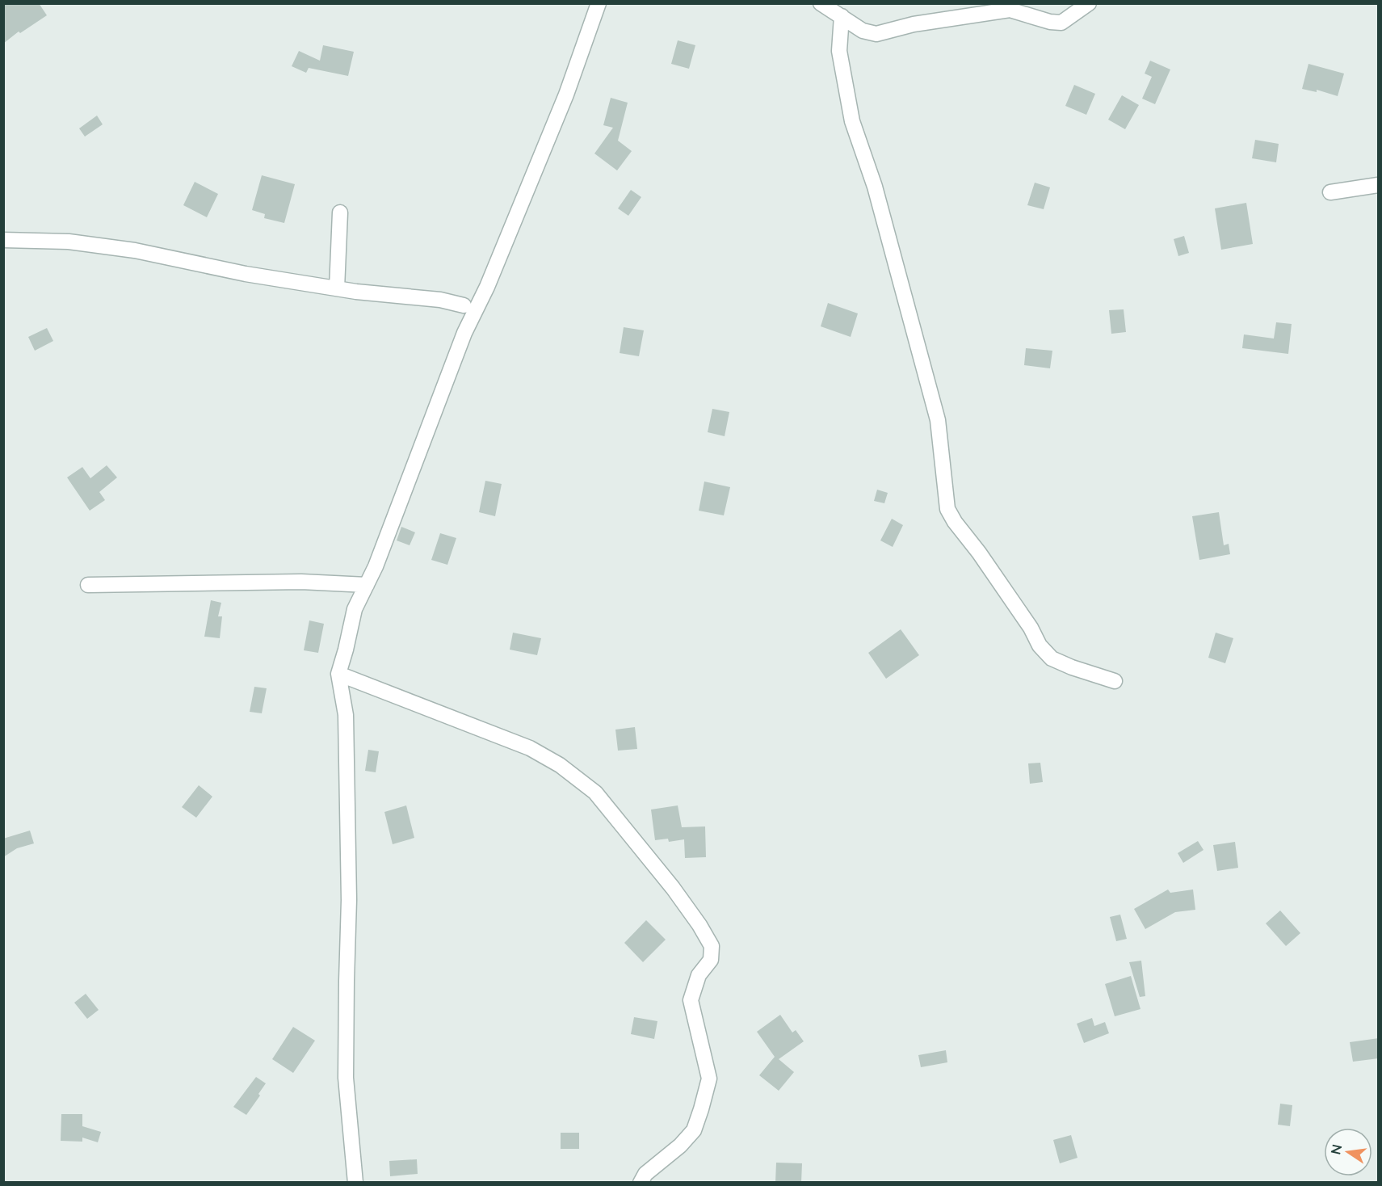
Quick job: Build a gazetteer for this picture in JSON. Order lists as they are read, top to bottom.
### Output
{
  "north": "left"
}
